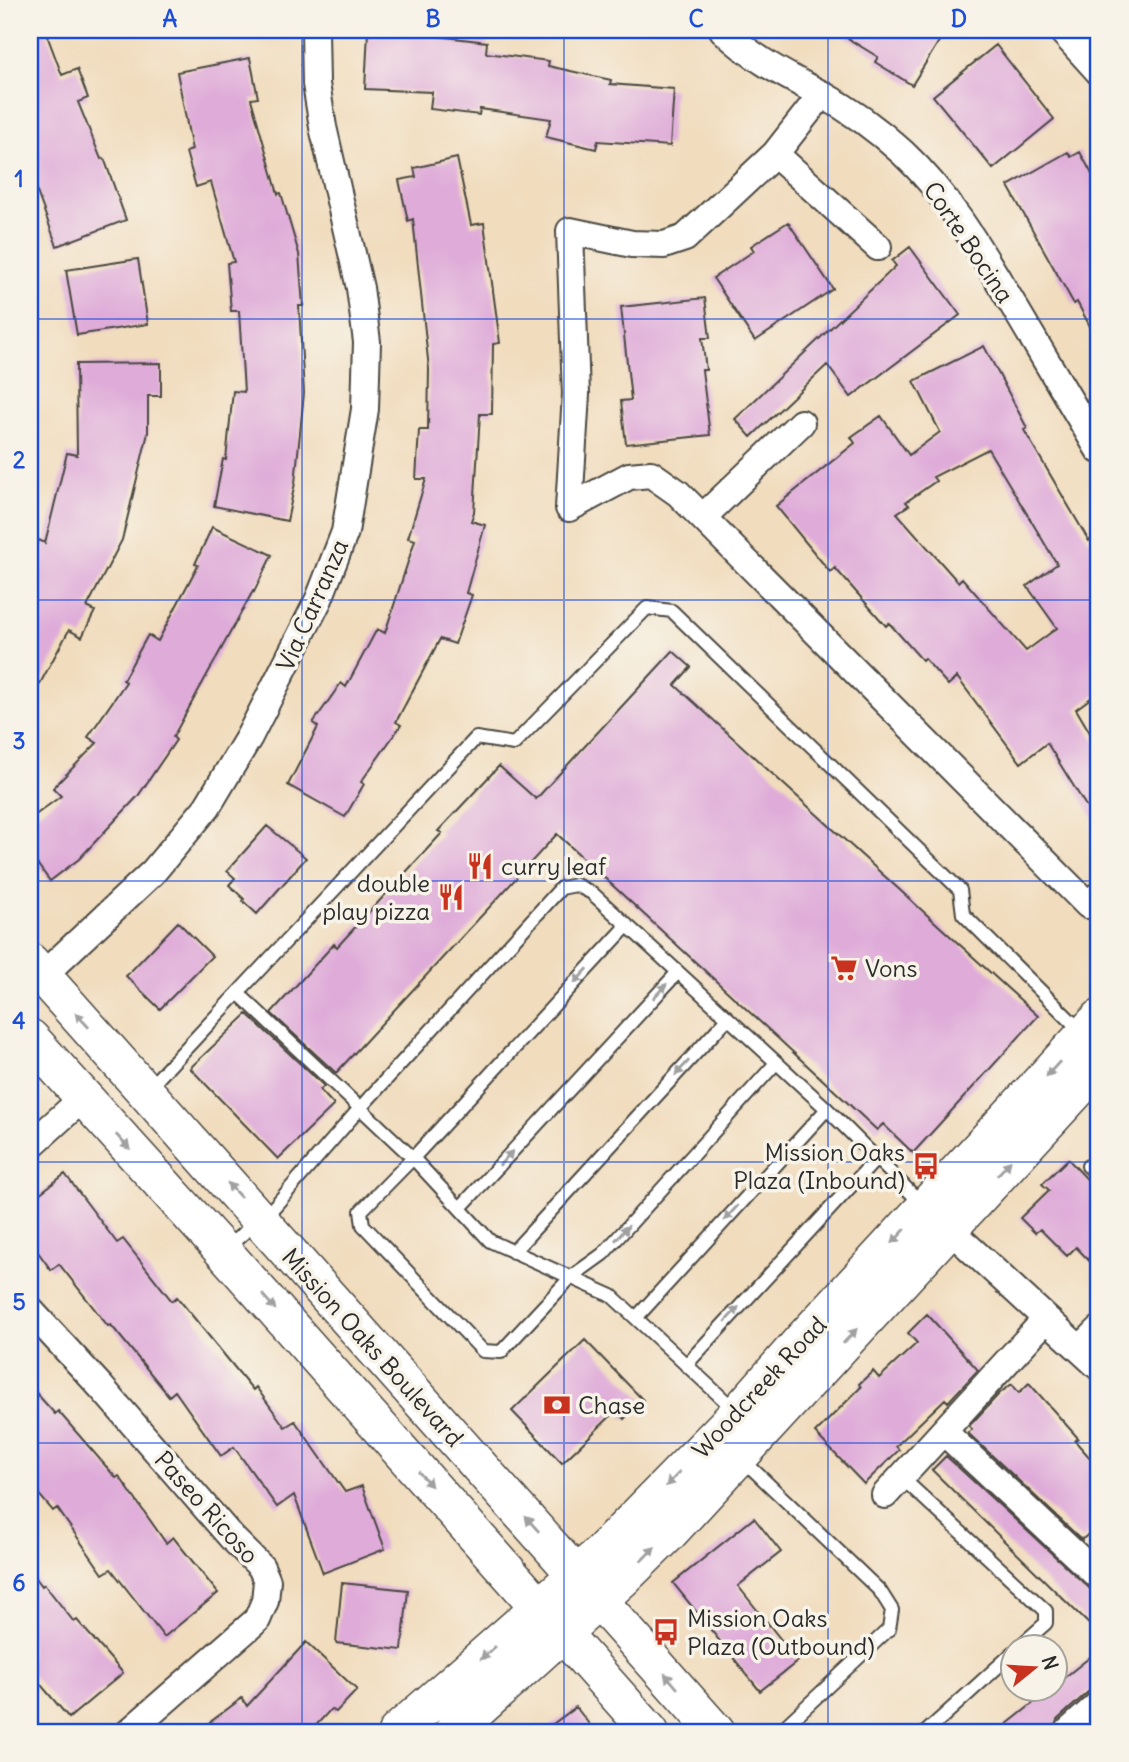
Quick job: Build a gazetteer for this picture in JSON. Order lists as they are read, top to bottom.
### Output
{
  "streets": {
    "main road": ["Mission Oaks Boulevard", "Woodcreek Road"],
    "street": ["Corte Bocina", "Via Carranza", "Paseo Ricoso"]
  },
  "crossings": [
    ["Via Carranza", "Mission Oaks Boulevard"],
    ["Mission Oaks Boulevard", "Woodcreek Road"]
  ],
  "places": {
    "restaurant": ["curry leaf", "double play pizza"],
    "supermarket": ["Vons"],
    "bus stop": ["Mission Oaks Plaza (Inbound)", "Mission Oaks Plaza (Outbound)"],
    "bank": ["Chase"]
  },
  "north": "right",
  "grid": {
    "columns": [
      "A",
      "B",
      "C",
      "D"
    ],
    "rows": [
      "1",
      "2",
      "3",
      "4",
      "5",
      "6"
    ]
  }
}
